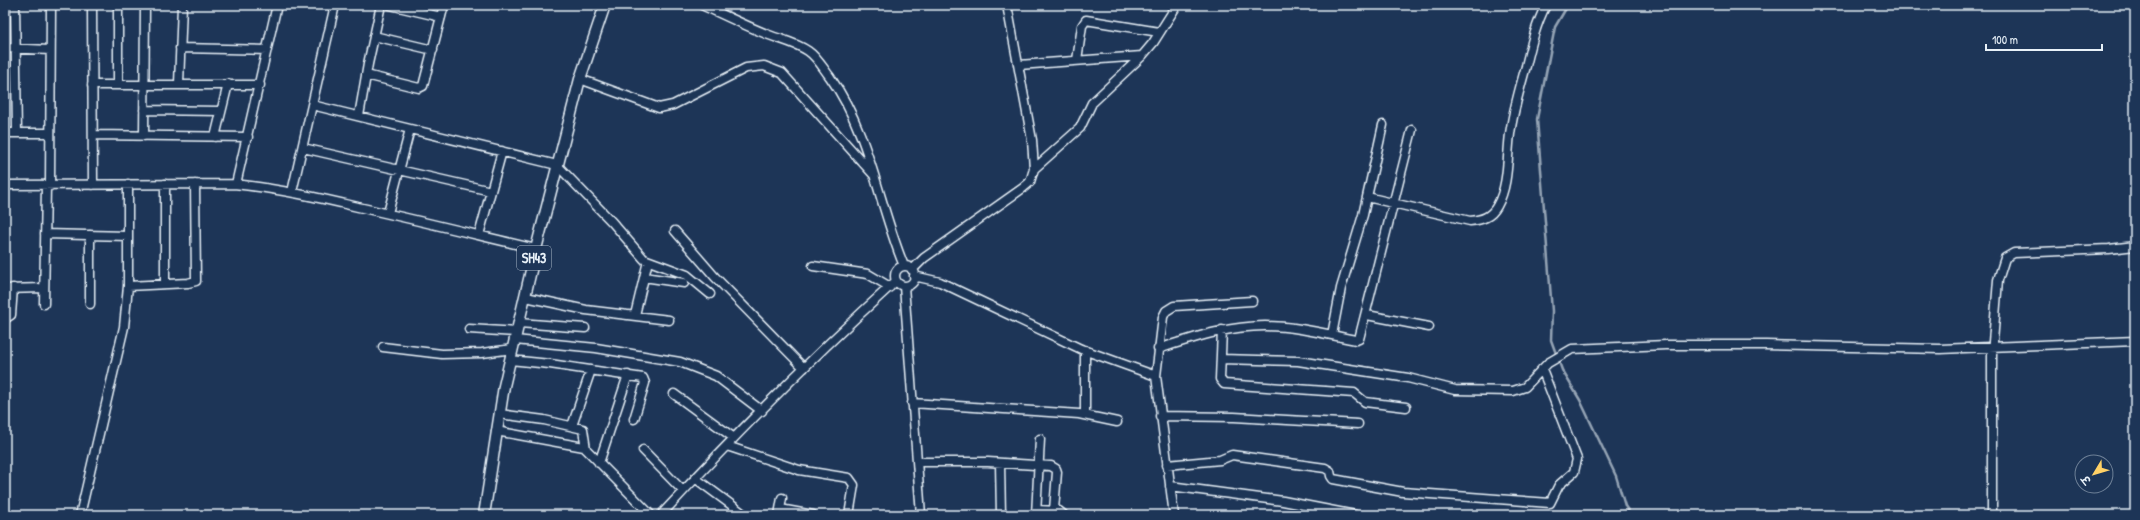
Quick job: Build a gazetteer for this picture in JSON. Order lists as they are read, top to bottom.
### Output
{
  "streets": {
    "main road": ["SH43"]
  },
  "scale_bar": "100 m",
  "north": "bottom left"
}
